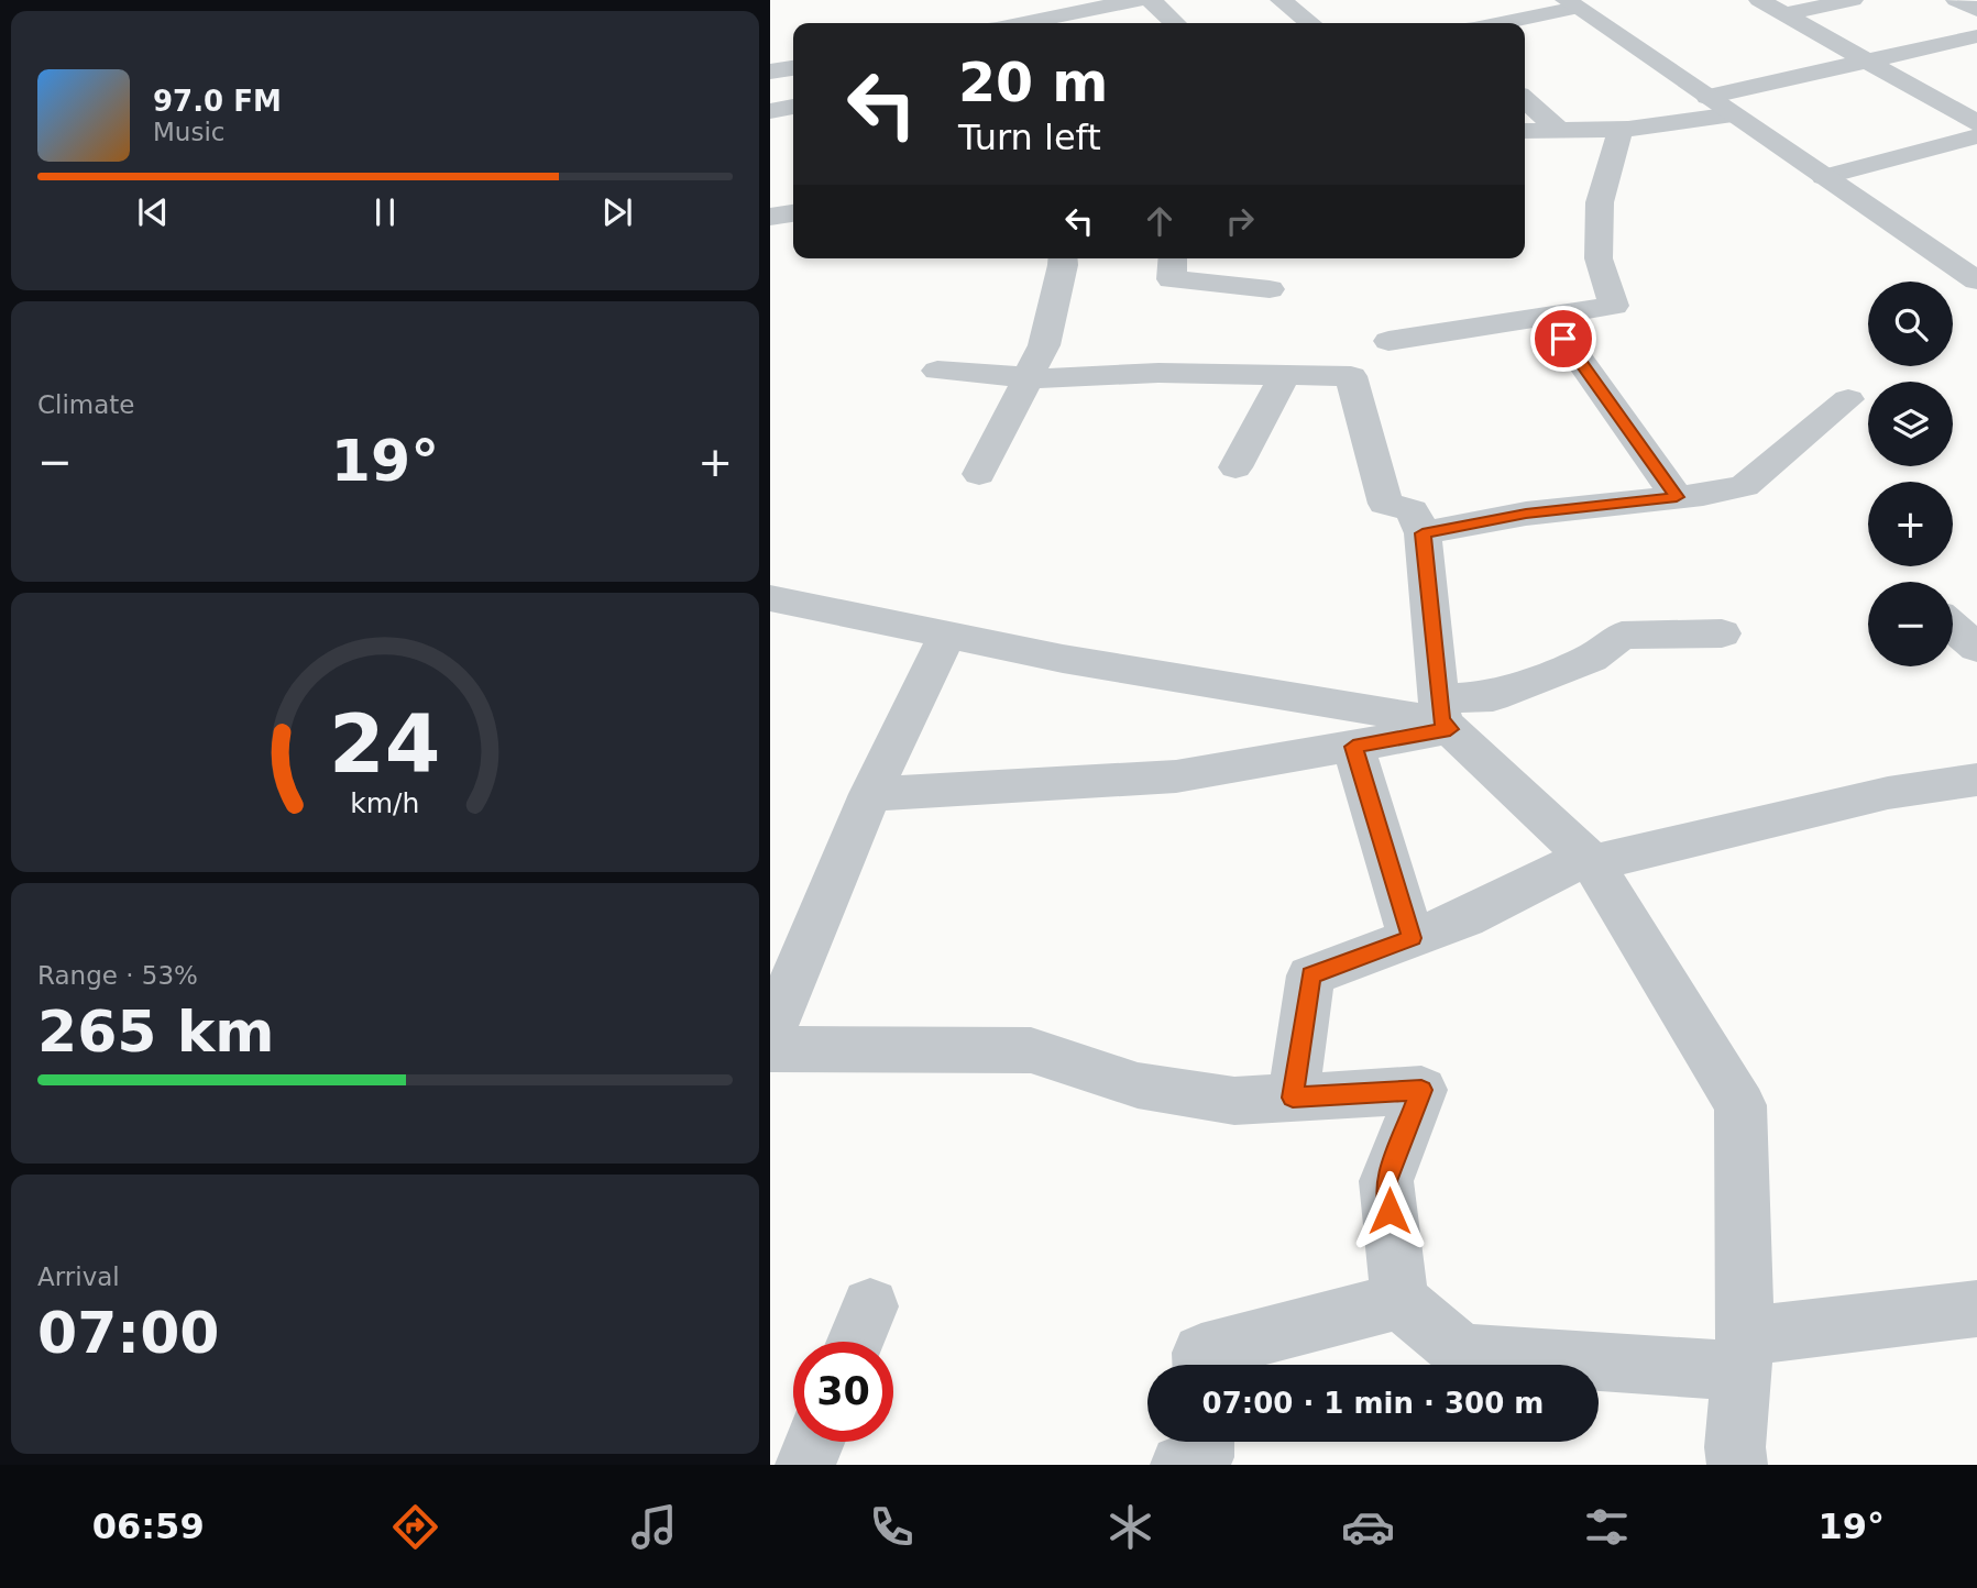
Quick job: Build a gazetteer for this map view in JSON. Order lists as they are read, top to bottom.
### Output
{
  "page": {
    "turn": ["20 m", "Turn left"],
    "song": ["97.0 FM", "Music"],
    "map_buttons": ["+", "−"],
    "tile": [
      "Climate",
      ["Range · 53%", "265 km"],
      ["Arrival", "07:00"]
    ],
    "heat": ["−", "19°", "+"],
    "limit": "30",
    "trip": "07:00 · 1 min · 300 m",
    "tabs": ["06:59", "19°"],
    "gauge": ["24", "km/h"]
  }
}
